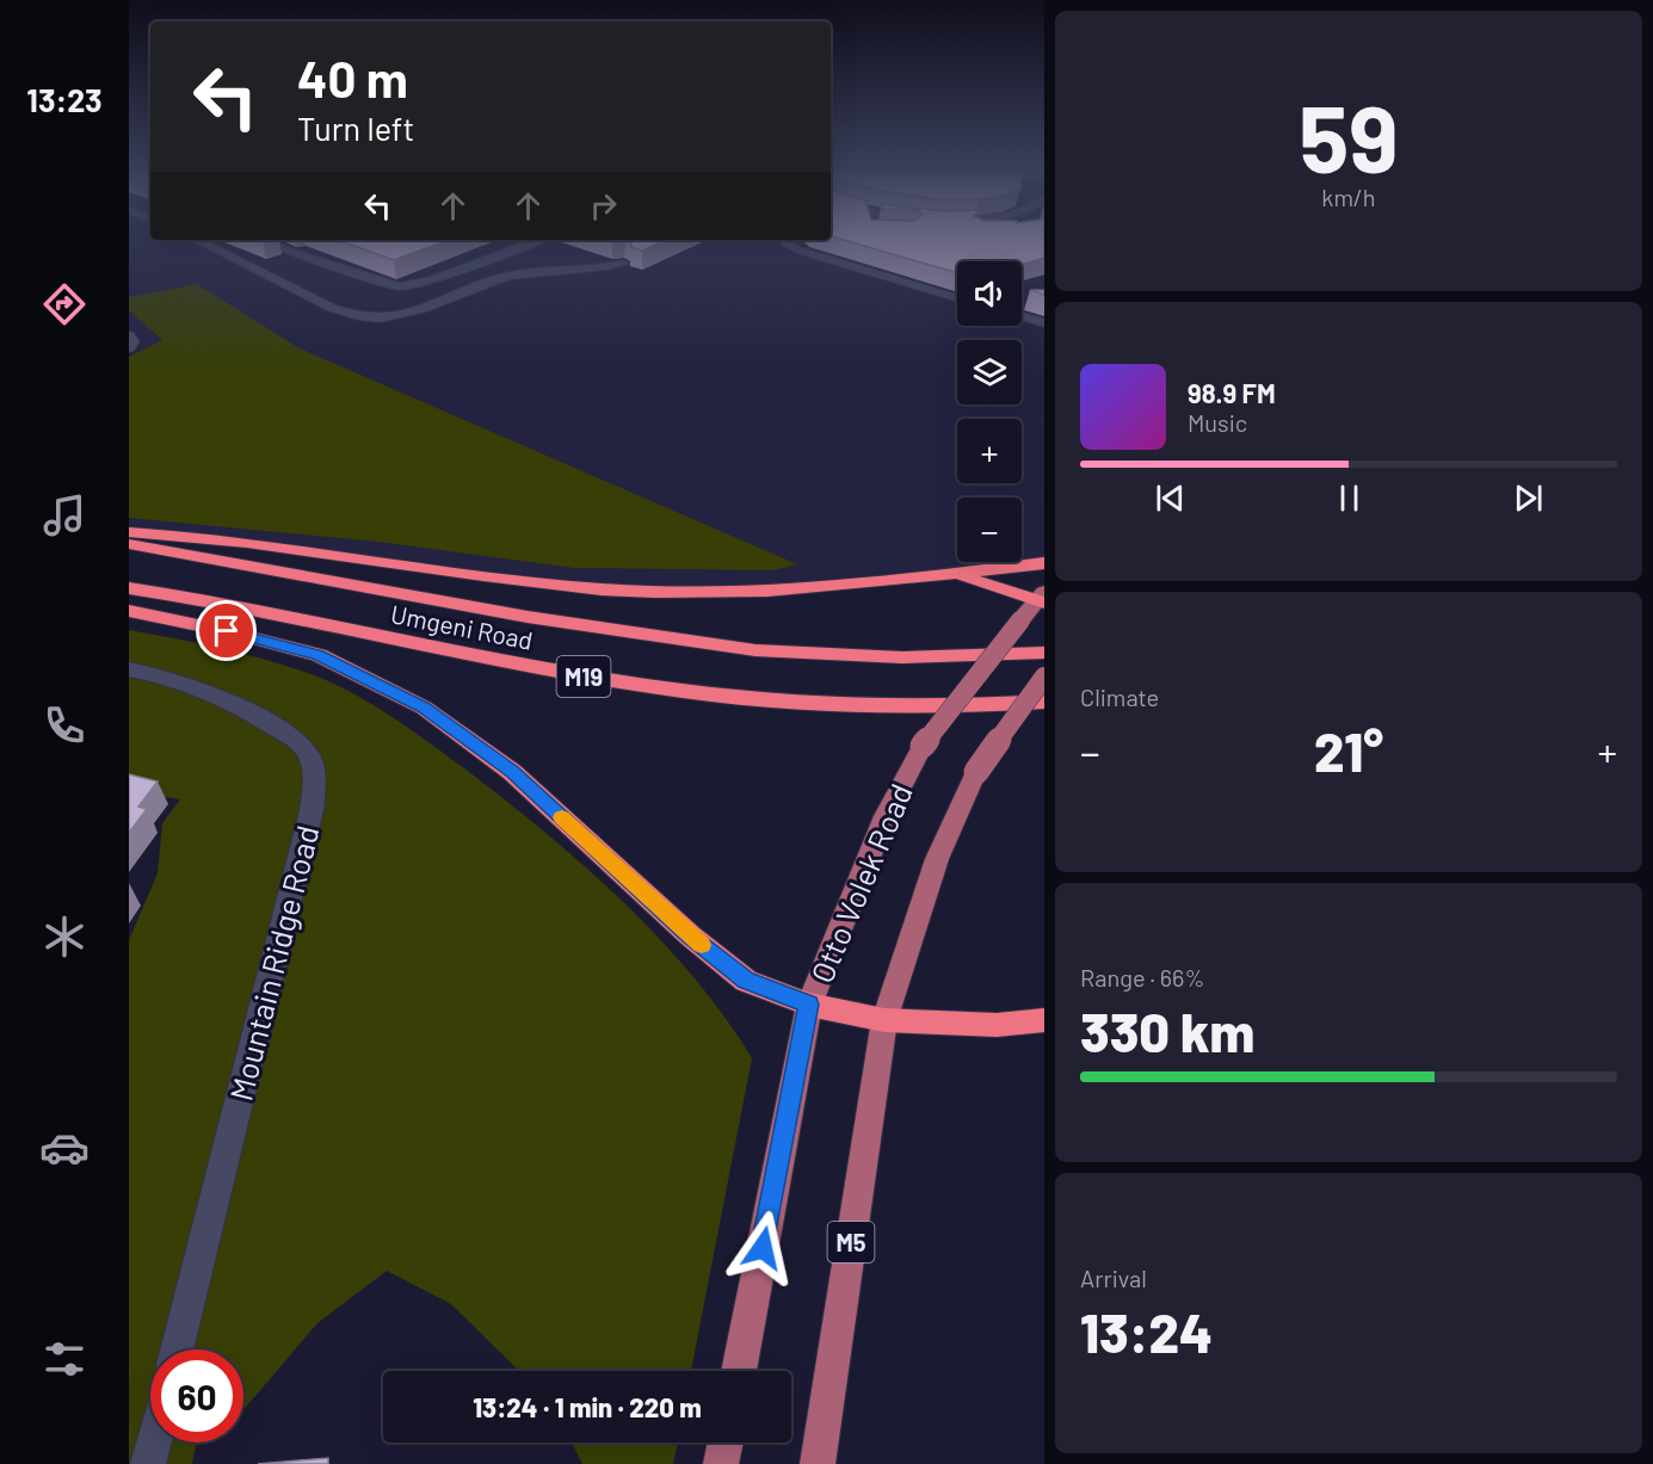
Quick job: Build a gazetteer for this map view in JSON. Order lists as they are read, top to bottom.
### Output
{
  "streets": {
    "highway": ["Umgeni Road", "M19"],
    "main road": ["Otto Volek Road", "M5"],
    "street": ["Mountain Ridge Road"]
  },
  "page": {
    "tabs": "13:23",
    "tile": [
      ["59", "km/h"],
      "Climate",
      ["Range · 66%", "330 km"],
      ["Arrival", "13:24"]
    ],
    "turn": ["40 m", "Turn left"],
    "map_buttons": ["+", "−"],
    "song": ["98.9 FM", "Music"],
    "heat": ["−", "21°", "+"],
    "limit": "60",
    "trip": "13:24 · 1 min · 220 m"
  }
}
